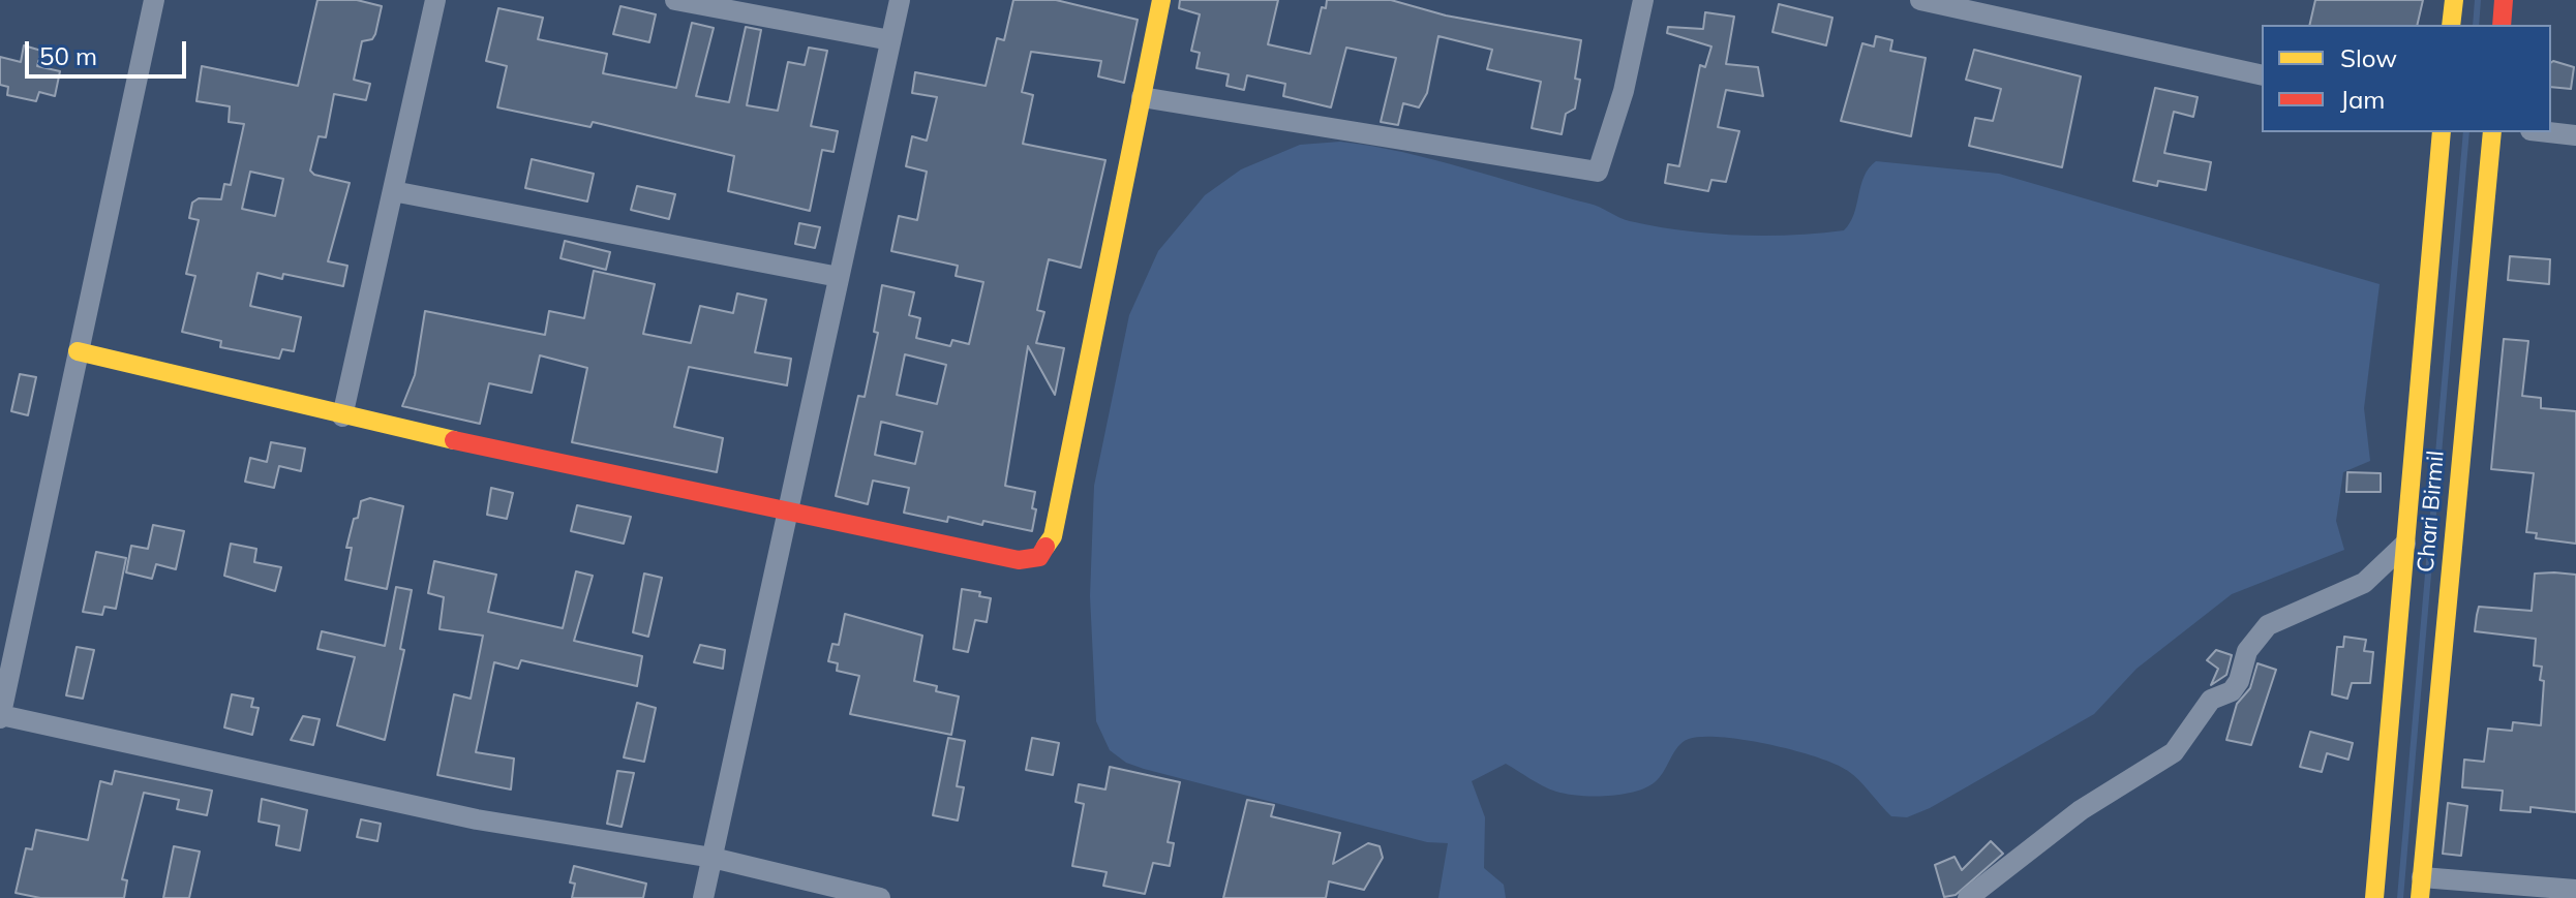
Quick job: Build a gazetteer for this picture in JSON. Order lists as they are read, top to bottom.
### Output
{
  "streets": {
    "street": ["Chari Birmil"]
  },
  "legend": ["Slow", "Jam"],
  "scale_bar": "50 m"
}
